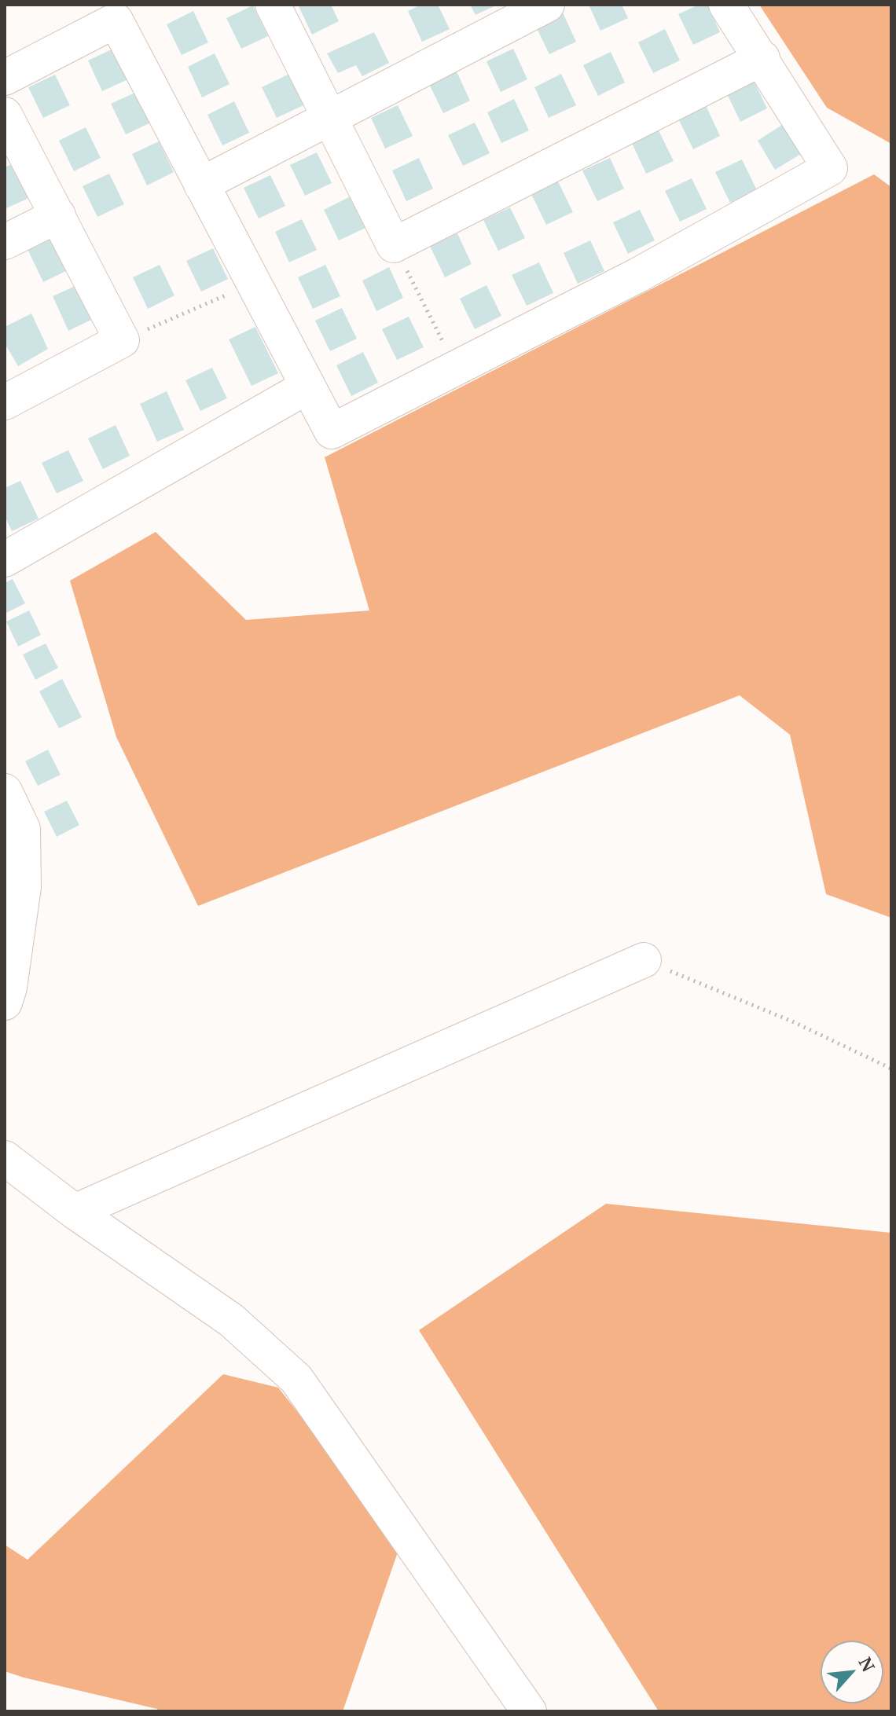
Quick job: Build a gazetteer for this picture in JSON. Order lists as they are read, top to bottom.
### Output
{
  "north": "top right"
}
